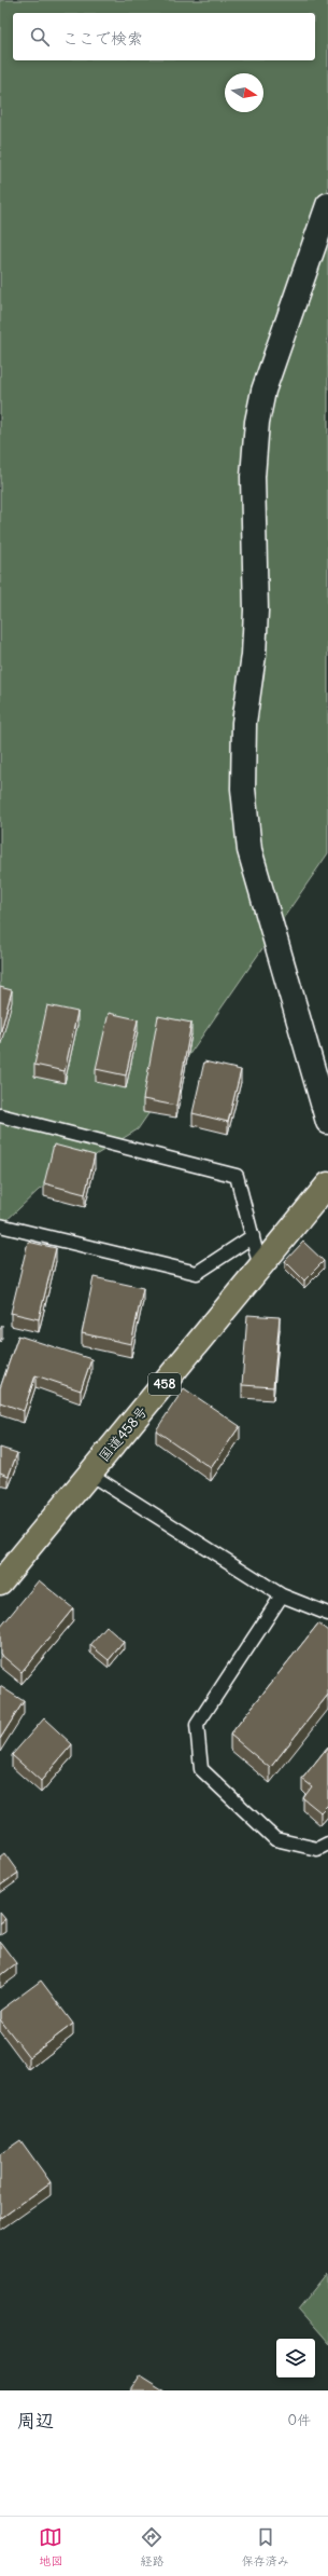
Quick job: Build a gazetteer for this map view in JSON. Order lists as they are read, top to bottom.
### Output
{
  "streets": {
    "highway": ["458", "国道458号"]
  },
  "north": "right",
  "page": {
    "search": "ここで検索",
    "heading": ["周辺", "0件"],
    "nav": ["地図", "経路", "保存済み"]
  }
}
